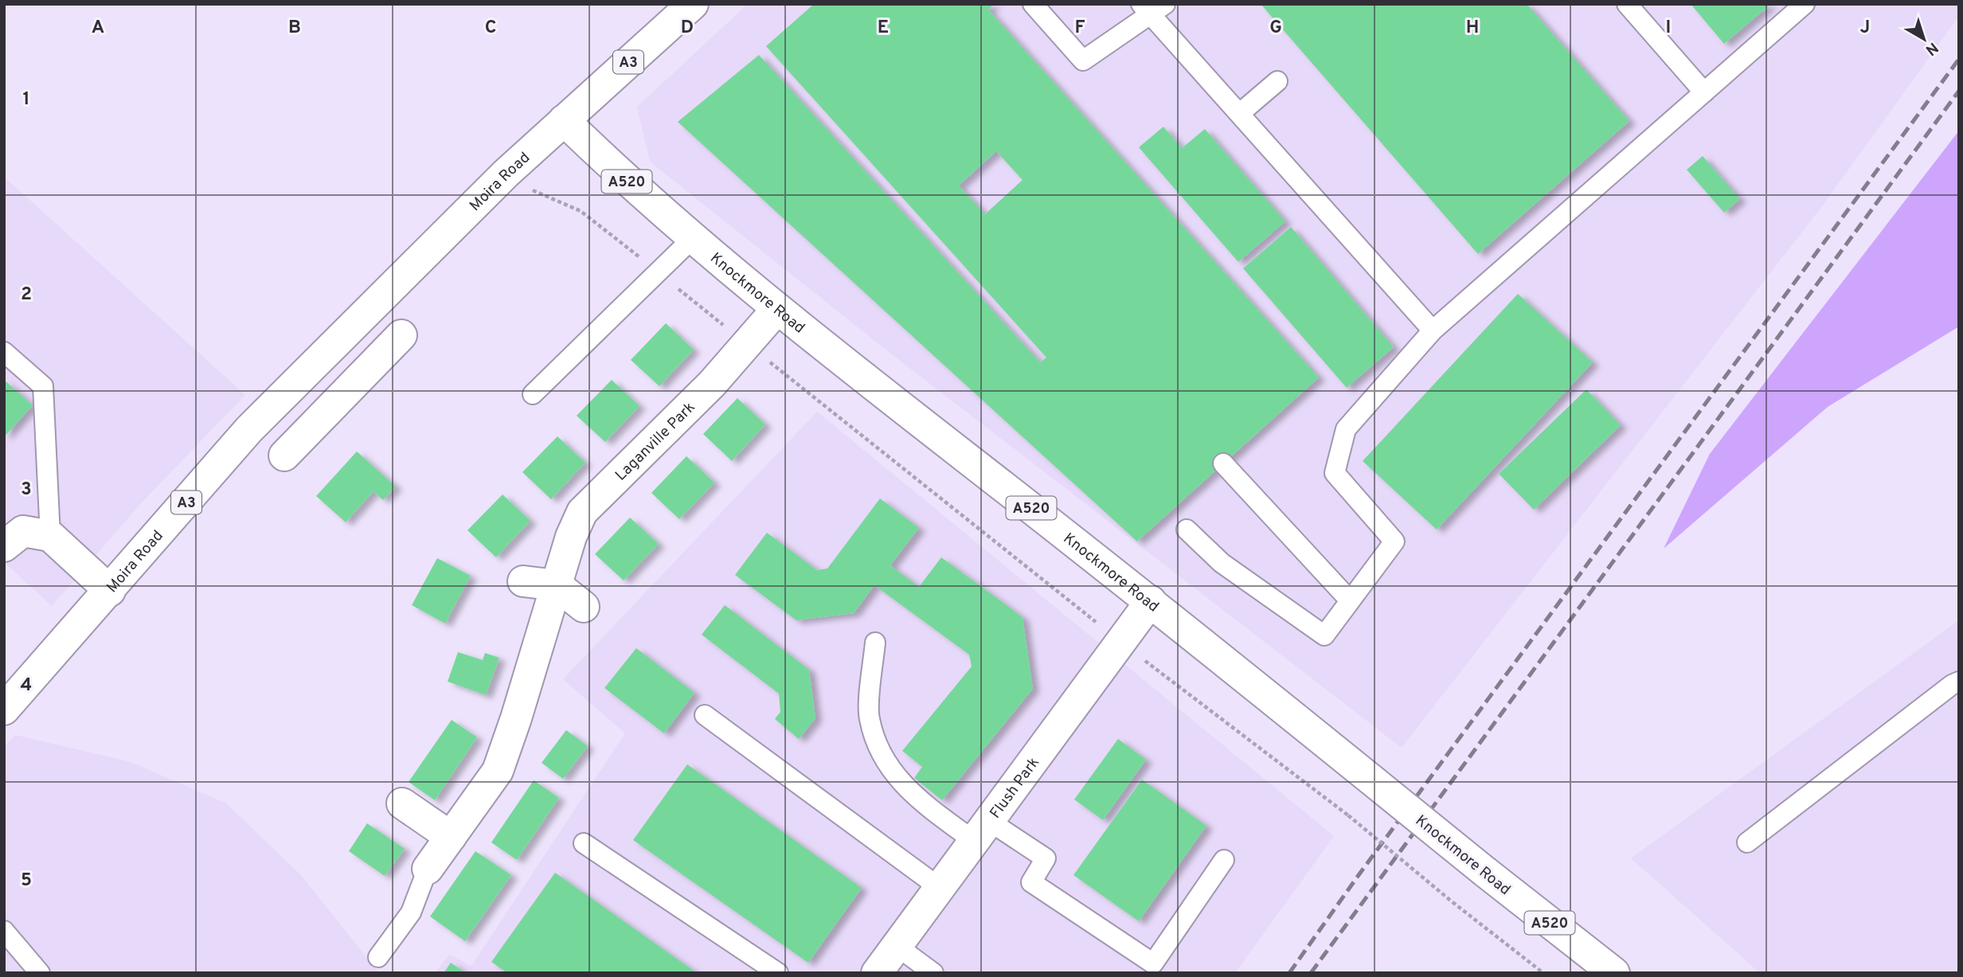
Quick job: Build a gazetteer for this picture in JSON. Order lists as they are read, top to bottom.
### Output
{
  "streets": {
    "main road": [
      "A3",
      "Moira Road",
      "A520",
      "Knockmore Road",
      "Laganville Park",
      "Flush Park"
    ]
  },
  "crossings": [
    ["Moira Road", "Knockmore Road"],
    ["Knockmore Road", "Laganville Park"],
    ["Knockmore Road", "Flush Park"]
  ],
  "north": "bottom right",
  "grid": {
    "columns": [
      "A",
      "B",
      "C",
      "D",
      "E",
      "F",
      "G",
      "H",
      "I",
      "J"
    ],
    "rows": [
      "1",
      "2",
      "3",
      "4",
      "5"
    ]
  }
}
